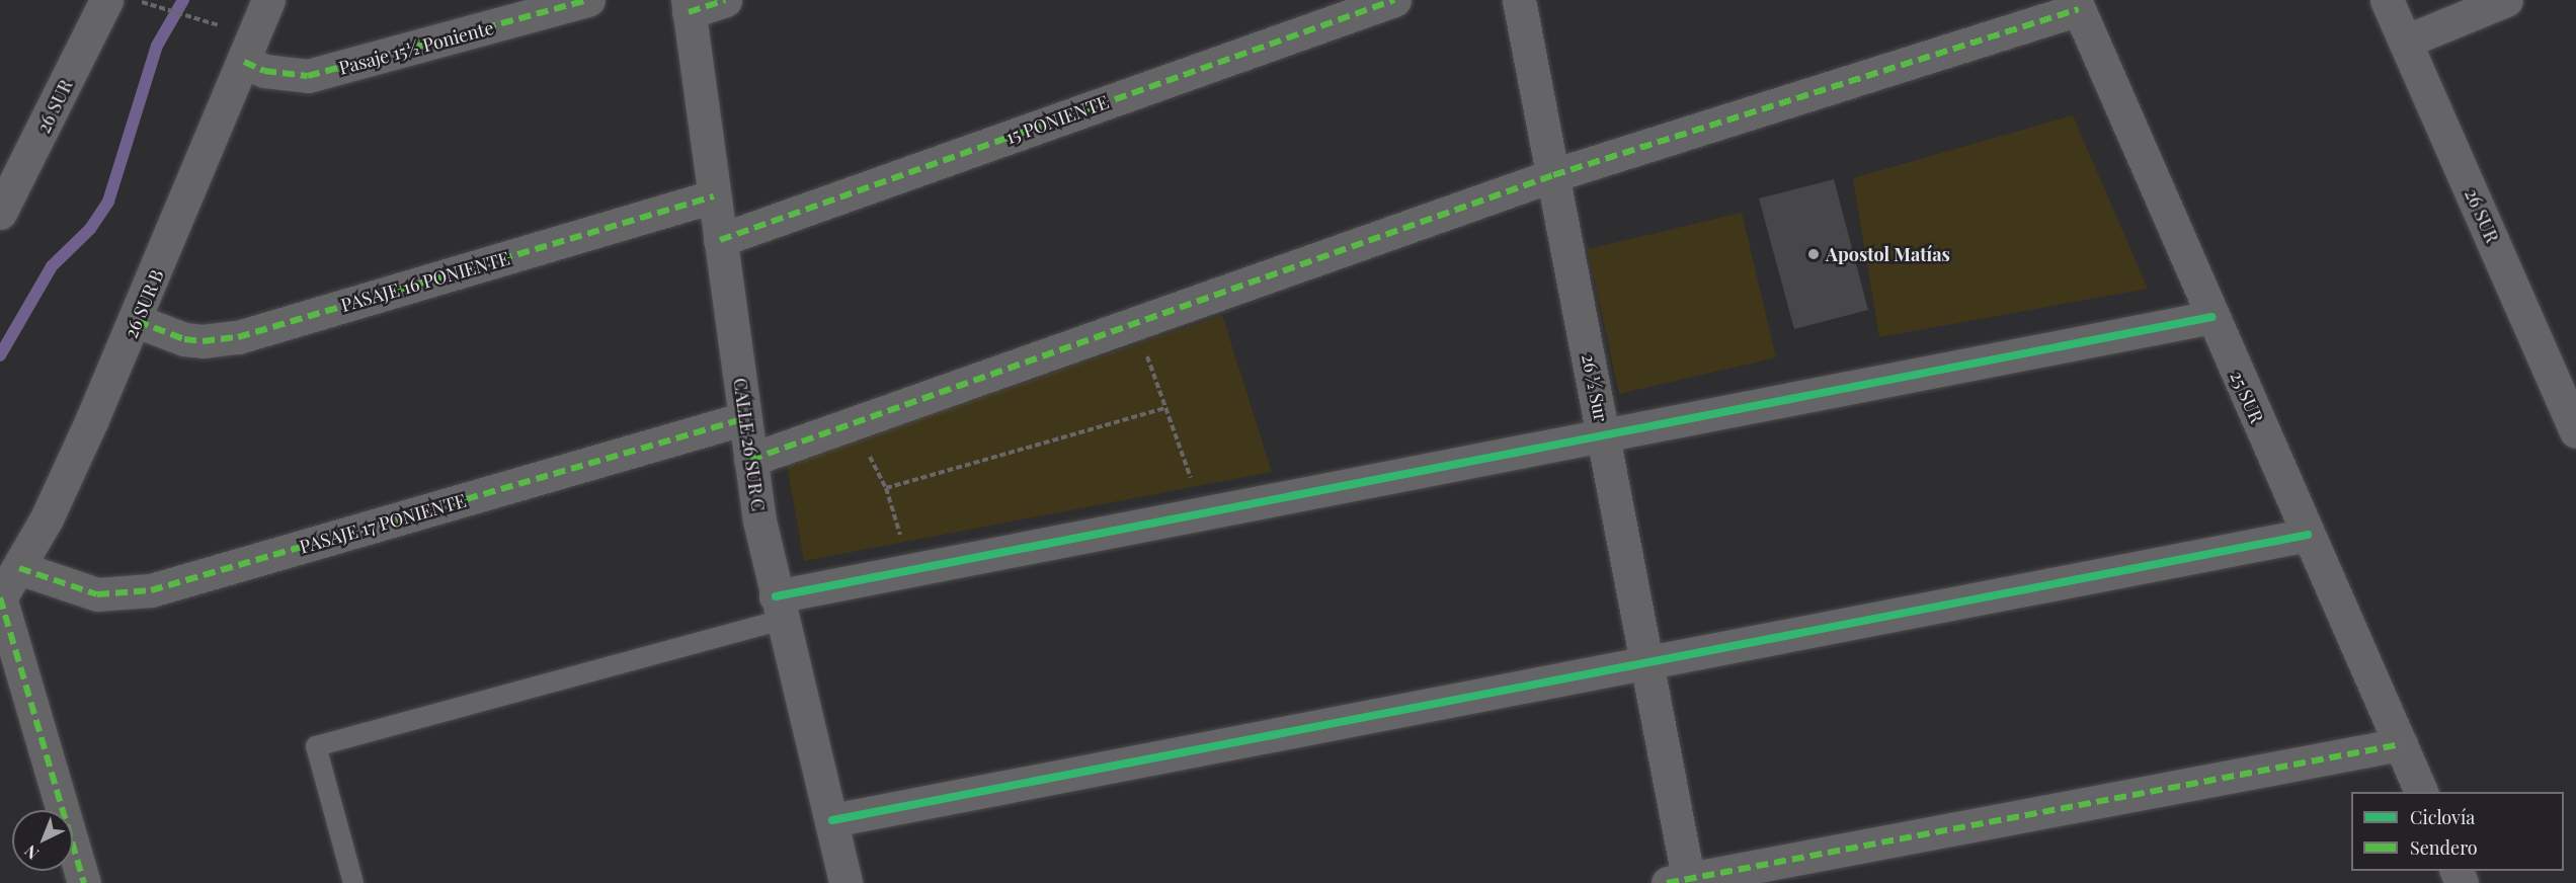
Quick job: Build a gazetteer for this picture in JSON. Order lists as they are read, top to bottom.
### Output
{
  "streets": {
    "street": [
      "Pasaje 15½ Poniente",
      "26 SUR",
      "15 PONIENTE",
      "PASAJE 16 PONIENTE",
      "26 SUR B",
      "26 ½ Sur",
      "25 SUR",
      "CALLE 26 SUR C",
      "PASAJE 17 PONIENTE"
    ]
  },
  "crossings": [
    ["Pasaje 15½ Poniente", "26 SUR B"],
    ["15 PONIENTE", "CALLE 26 SUR C"],
    ["PASAJE 16 PONIENTE", "26 SUR B"],
    ["PASAJE 16 PONIENTE", "CALLE 26 SUR C"],
    ["26 SUR B", "PASAJE 17 PONIENTE"],
    ["CALLE 26 SUR C", "PASAJE 17 PONIENTE"]
  ],
  "places": ["Apostol Matías"],
  "legend": ["Ciclovía", "Sendero"],
  "north": "bottom left"
}
